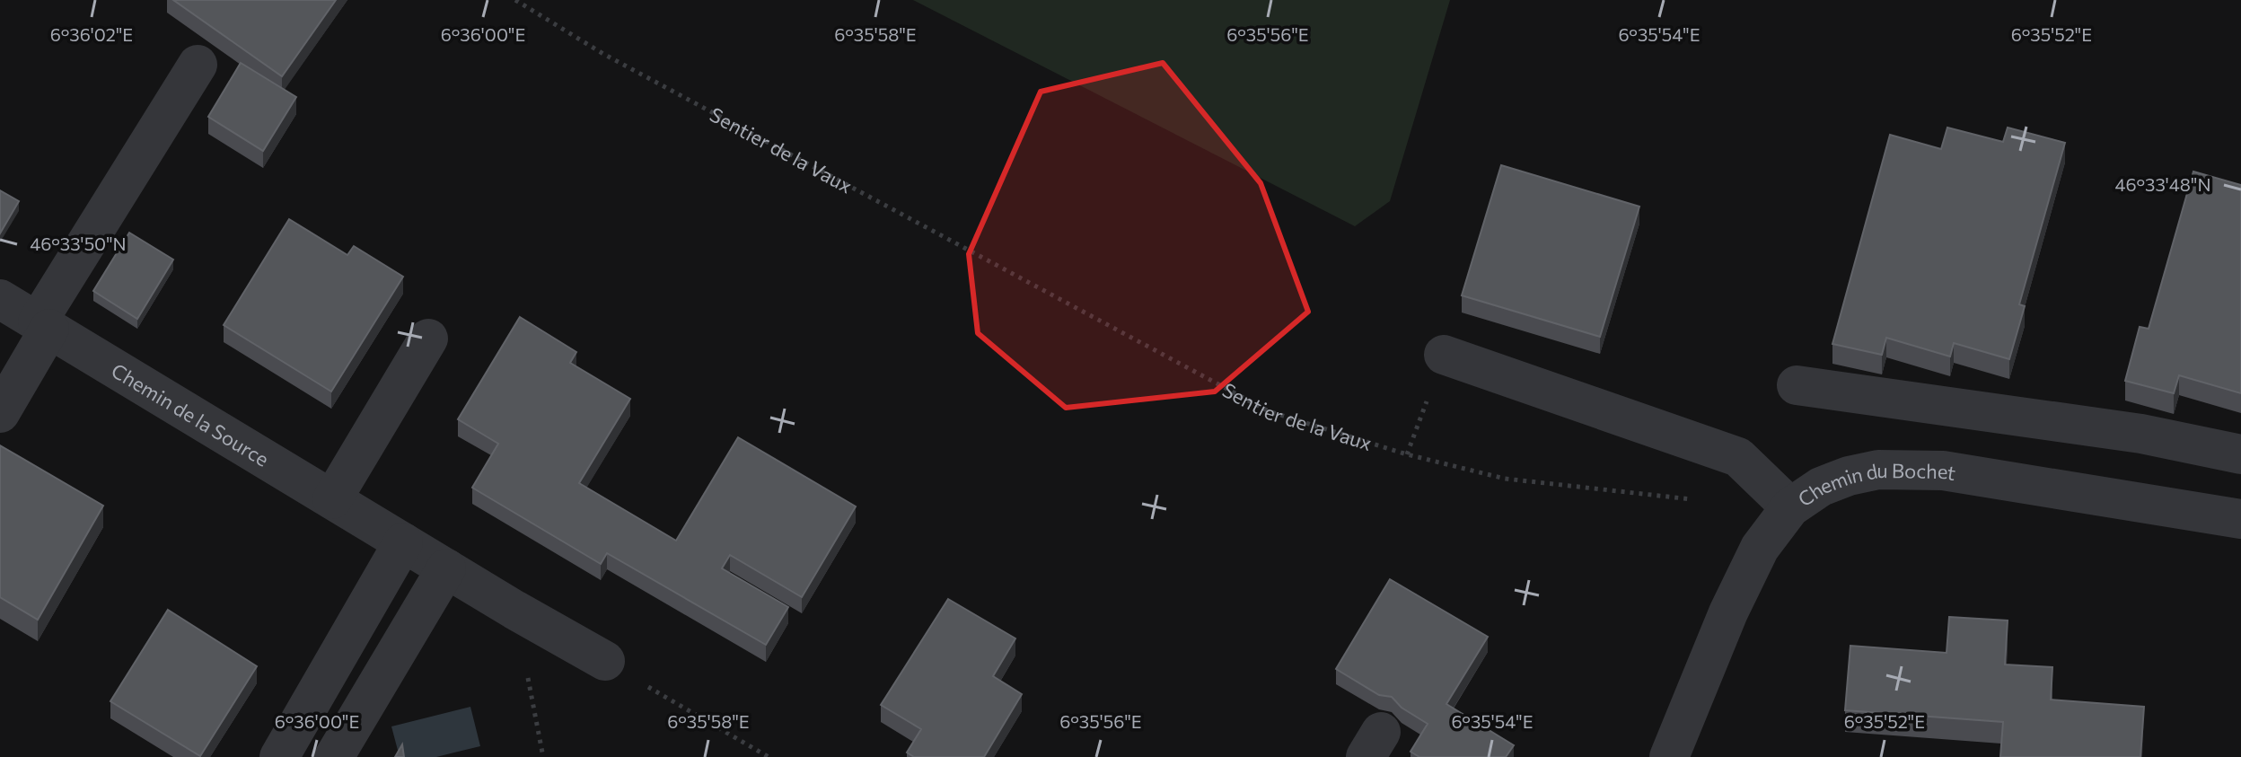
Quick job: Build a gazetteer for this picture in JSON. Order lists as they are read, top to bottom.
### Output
{
  "streets": {
    "street": ["Chemin de la Source", "Chemin du Bochet"],
    "path": ["Sentier de la Vaux"]
  },
  "coordinates": [
    "6°36'02\"E",
    "6°36'00\"E",
    "6°35'58\"E",
    "6°35'56\"E",
    "6°35'54\"E",
    "6°35'52\"E",
    "46°33'48\"N",
    "46°33'50\"N"
  ]
}
